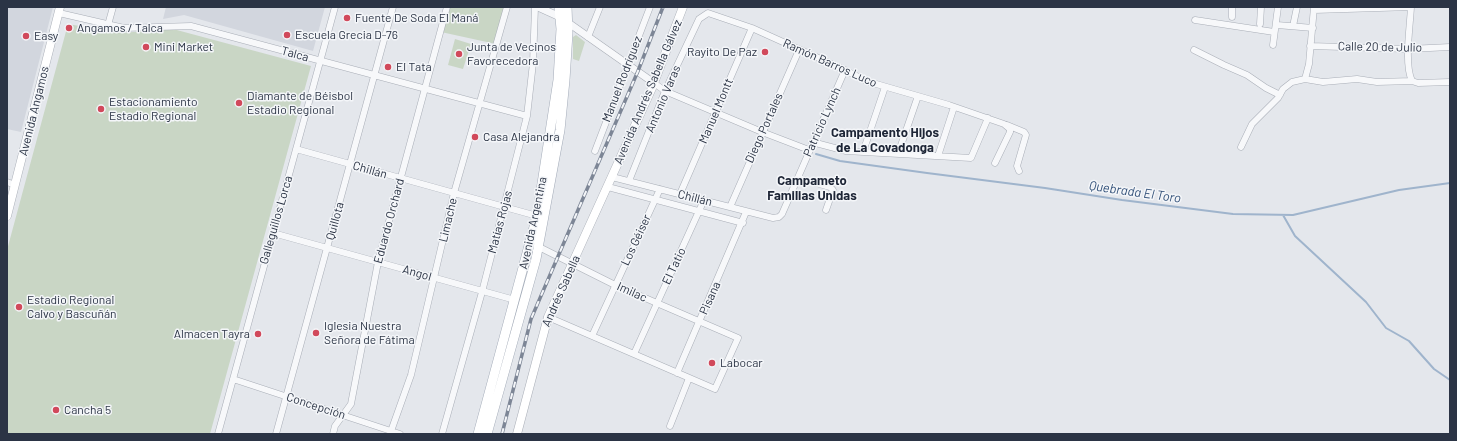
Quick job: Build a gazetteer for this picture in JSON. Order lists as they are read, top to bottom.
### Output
{
  "streets": {
    "main road": [
      "Avenida Andrés Sabella Gálvez",
      "Avenida Angamos",
      "Avenida Argentina",
      "Andrés Sabella"
    ],
    "street": [
      "Calle 20 de Julio",
      "Talca",
      "Ramón Barros Luco",
      "Manuel Rodríguez",
      "Antonio Varas",
      "Manuel Montt",
      "Patricio Lynch",
      "Diego Portales",
      "Chillán",
      "Galleguillos Lorca",
      "Limache",
      "Quillota",
      "Eduardo Orchard",
      "Matías Rojas",
      "Los Géiser",
      "El Tatio",
      "Angol",
      "Imilac",
      "Pisana",
      "Concepción"
    ]
  },
  "crossings": [
    ["Talca", "Avenida Angamos"],
    ["Talca", "Galleguillos Lorca"],
    ["Talca", "Limache"],
    ["Talca", "Quillota"],
    ["Talca", "Eduardo Orchard"],
    ["Talca", "Matías Rojas"],
    ["Ramón Barros Luco", "Antonio Varas"],
    ["Ramón Barros Luco", "Manuel Montt"],
    ["Ramón Barros Luco", "Patricio Lynch"],
    ["Ramón Barros Luco", "Diego Portales"],
    ["Avenida Andrés Sabella Gálvez", "Chillán"],
    ["Avenida Andrés Sabella Gálvez", "Andrés Sabella"],
    ["Antonio Varas", "Chillán"],
    ["Manuel Montt", "Chillán"],
    ["Patricio Lynch", "Chillán"],
    ["Diego Portales", "Chillán"],
    ["Chillán", "Galleguillos Lorca"],
    ["Chillán", "Limache"],
    ["Chillán", "Quillota"],
    ["Chillán", "Eduardo Orchard"],
    ["Chillán", "Matías Rojas"],
    ["Chillán", "Avenida Argentina"],
    ["Chillán", "Los Géiser"],
    ["Chillán", "El Tatio"],
    ["Chillán", "Andrés Sabella"],
    ["Chillán", "Pisana"],
    ["Galleguillos Lorca", "Angol"],
    ["Galleguillos Lorca", "Concepción"],
    ["Limache", "Angol"],
    ["Limache", "Concepción"],
    ["Quillota", "Angol"],
    ["Quillota", "Concepción"],
    ["Eduardo Orchard", "Angol"],
    ["Eduardo Orchard", "Concepción"],
    ["Matías Rojas", "Angol"],
    ["Avenida Argentina", "Angol"],
    ["Avenida Argentina", "Imilac"],
    ["Los Géiser", "Imilac"],
    ["El Tatio", "Imilac"],
    ["Andrés Sabella", "Imilac"],
    ["Imilac", "Pisana"]
  ],
  "districts": ["Campamento Hijos de La Covadonga", "Campameto Familias Unidas"],
  "water": ["Quebrada El Toro"],
  "places": [
    "Fuente De Soda El Maná",
    "Angamos / Talca",
    "Escuela Grecia D-76",
    "Easy",
    "Mini Market",
    "Rayito De Paz",
    "Junta de Vecinos Favorecedora",
    "El Tata",
    "Diamante de Béisbol Estadio Regional",
    "Estacionamiento Estadio Regional",
    "Casa Alejandra",
    "Estadio Regional Calvo y Bascuñán",
    "Iglesia Nuestra Señora de Fátima",
    "Almacen Tayra",
    "Labocar",
    "Cancha 5"
  ]
}
